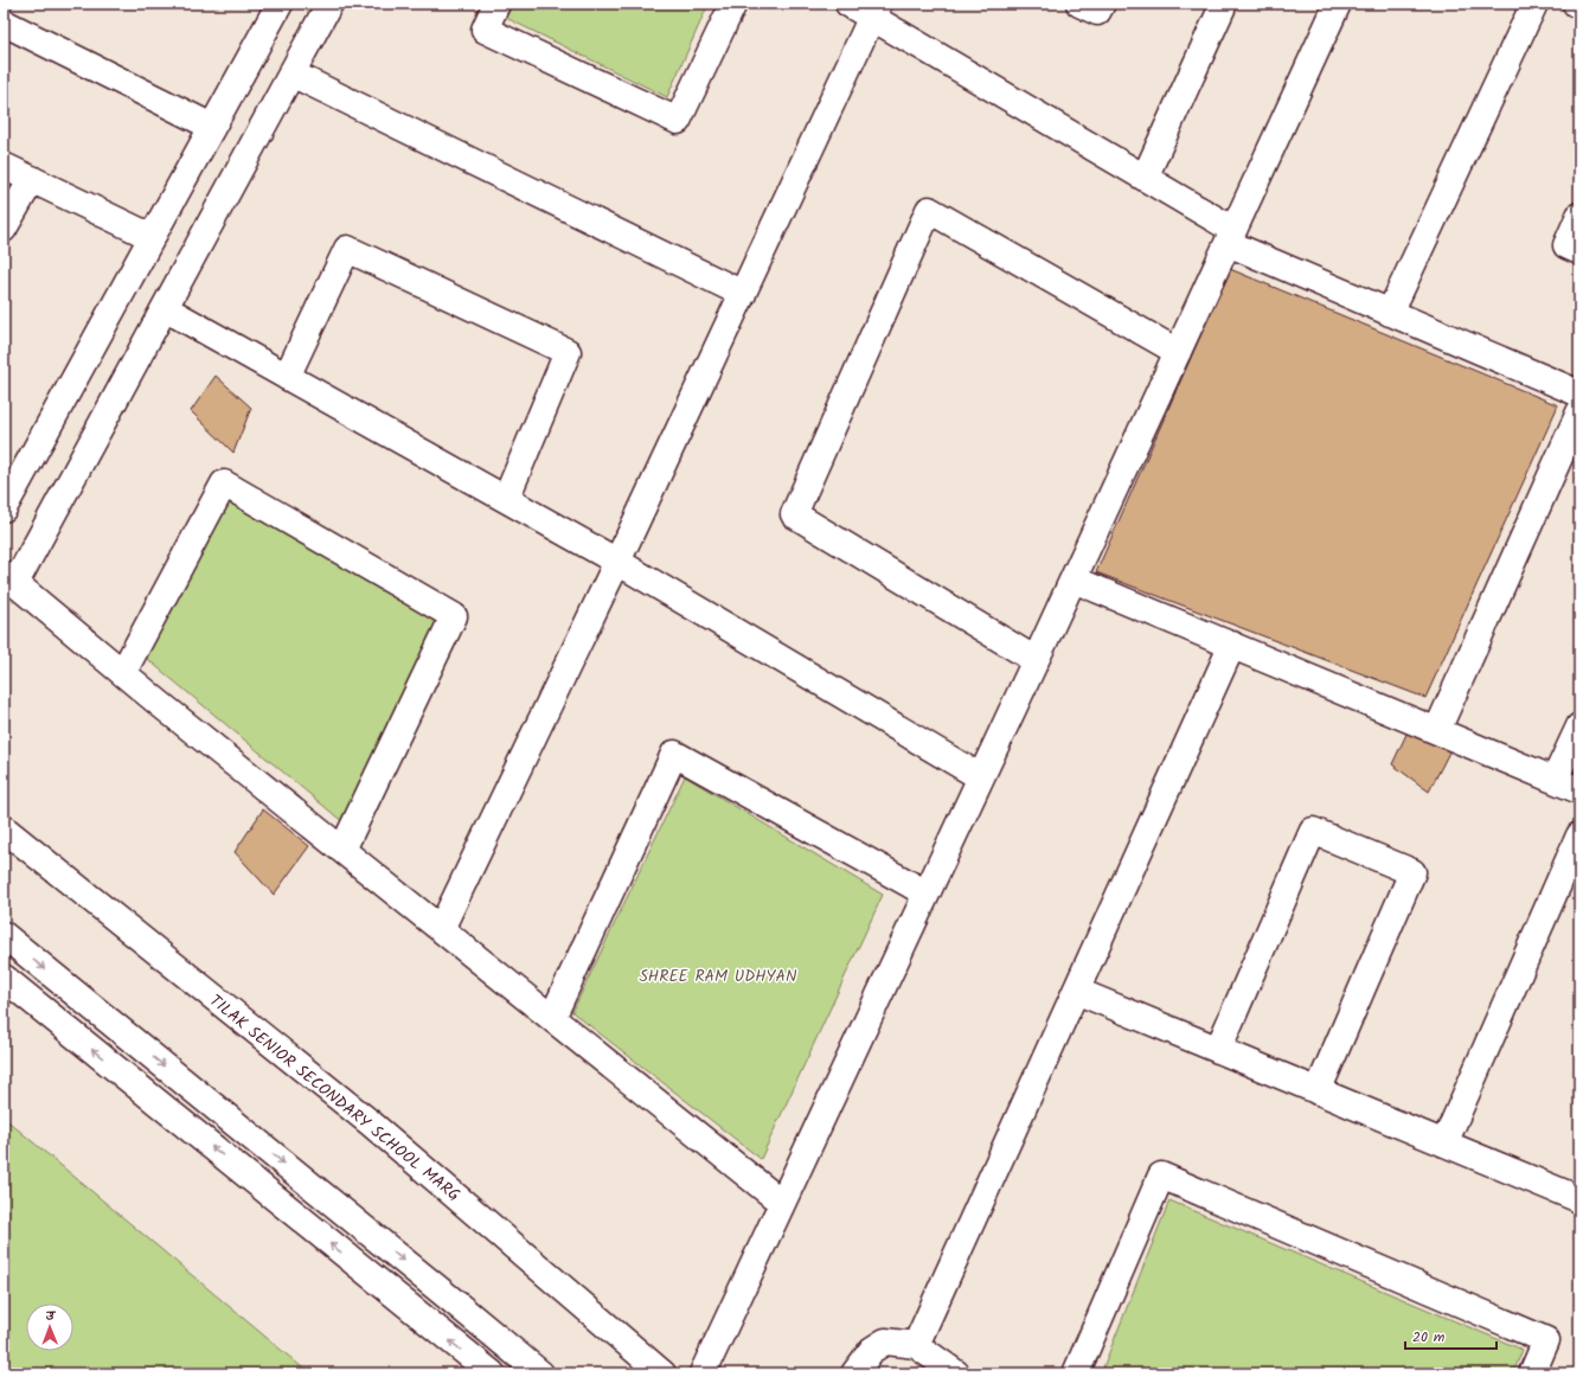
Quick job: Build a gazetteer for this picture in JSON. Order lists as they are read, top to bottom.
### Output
{
  "streets": {
    "street": ["TILAK SENIOR SECONDARY SCHOOL MARG"]
  },
  "parks": ["SHREE RAM UDHYAN"],
  "scale_bar": "20 m",
  "north": "top"
}
